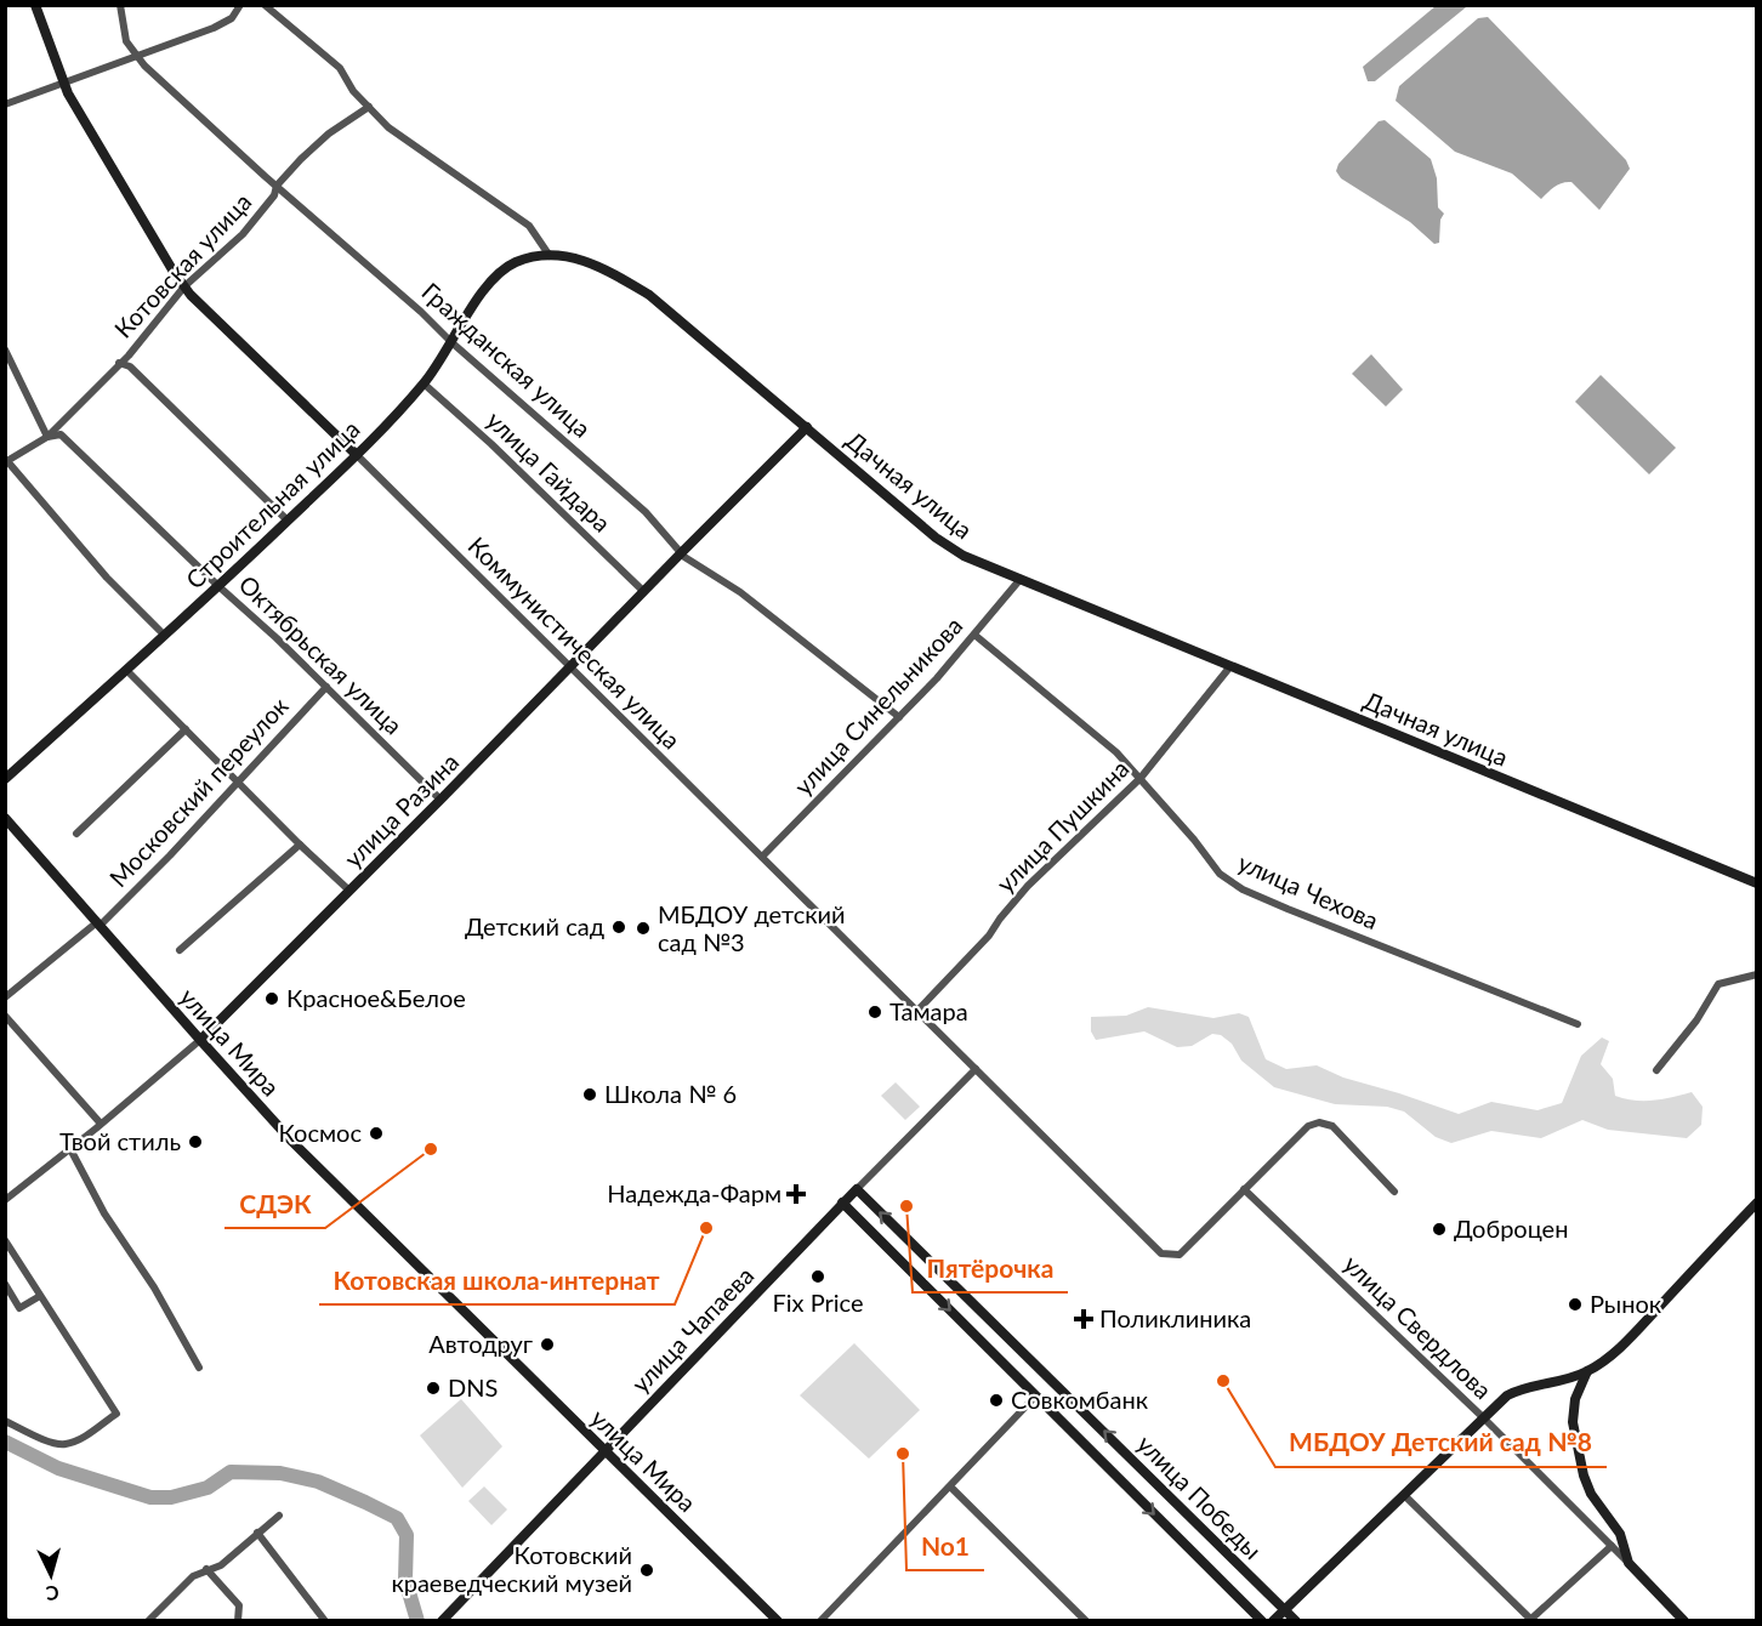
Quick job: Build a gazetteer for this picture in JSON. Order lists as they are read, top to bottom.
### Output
{
  "streets": {
    "street": [
      "Котовская улица",
      "Гражданская улица",
      "улица Гайдара",
      "Дачная улица",
      "Строительная улица",
      "Коммунистическая улица",
      "Октябрьская улица",
      "улица Синельникова",
      "Московский переулок",
      "улица Разина",
      "улица Пушкина",
      "улица Чехова",
      "улица Мира",
      "улица Свердлова",
      "улица Чапаева",
      "улица Победы"
    ]
  },
  "crossings": [
    ["Котовская улица", "Гражданская улица"],
    ["Котовская улица", "Коммунистическая улица"],
    ["Котовская улица", "Октябрьская улица"],
    ["Гражданская улица", "Строительная улица"],
    ["Гражданская улица", "улица Синельникова"],
    ["Гражданская улица", "улица Разина"],
    ["улица Гайдара", "Строительная улица"],
    ["улица Гайдара", "улица Разина"],
    ["Дачная улица", "Строительная улица"],
    ["Дачная улица", "улица Синельникова"],
    ["Дачная улица", "улица Разина"],
    ["Дачная улица", "улица Пушкина"],
    ["Строительная улица", "Коммунистическая улица"],
    ["Строительная улица", "Октябрьская улица"],
    ["Коммунистическая улица", "улица Синельникова"],
    ["Коммунистическая улица", "улица Разина"],
    ["Коммунистическая улица", "улица Пушкина"],
    ["Коммунистическая улица", "улица Свердлова"],
    ["Коммунистическая улица", "улица Чапаева"],
    ["Октябрьская улица", "Московский переулок"],
    ["Октябрьская улица", "улица Разина"],
    ["улица Синельникова", "улица Чехова"],
    ["Московский переулок", "улица Мира"],
    ["улица Разина", "улица Мира"],
    ["улица Пушкина", "улица Чехова"],
    ["улица Мира", "улица Чапаева"],
    ["улица Чапаева", "улица Победы"]
  ],
  "places": {
    "other": [
      "Детский сад",
      "МБДОУ детский сад №3",
      "Красное&Белое",
      "Тамара",
      "Школа № 6",
      "Космос",
      "Твой стиль",
      "СДЭК",
      "Пятёрочка",
      "Котовская школа-интернат",
      "Доброцен",
      "Fix Price",
      "Рынок",
      "Автодруг",
      "МБДОУ Детский сад №8",
      "DNS",
      "Совкомбанк",
      "No1",
      "Котовский краеведческий музей"
    ],
    "health": ["Надежда-Фарм", "Поликлиника"]
  },
  "north": "bottom"
}
